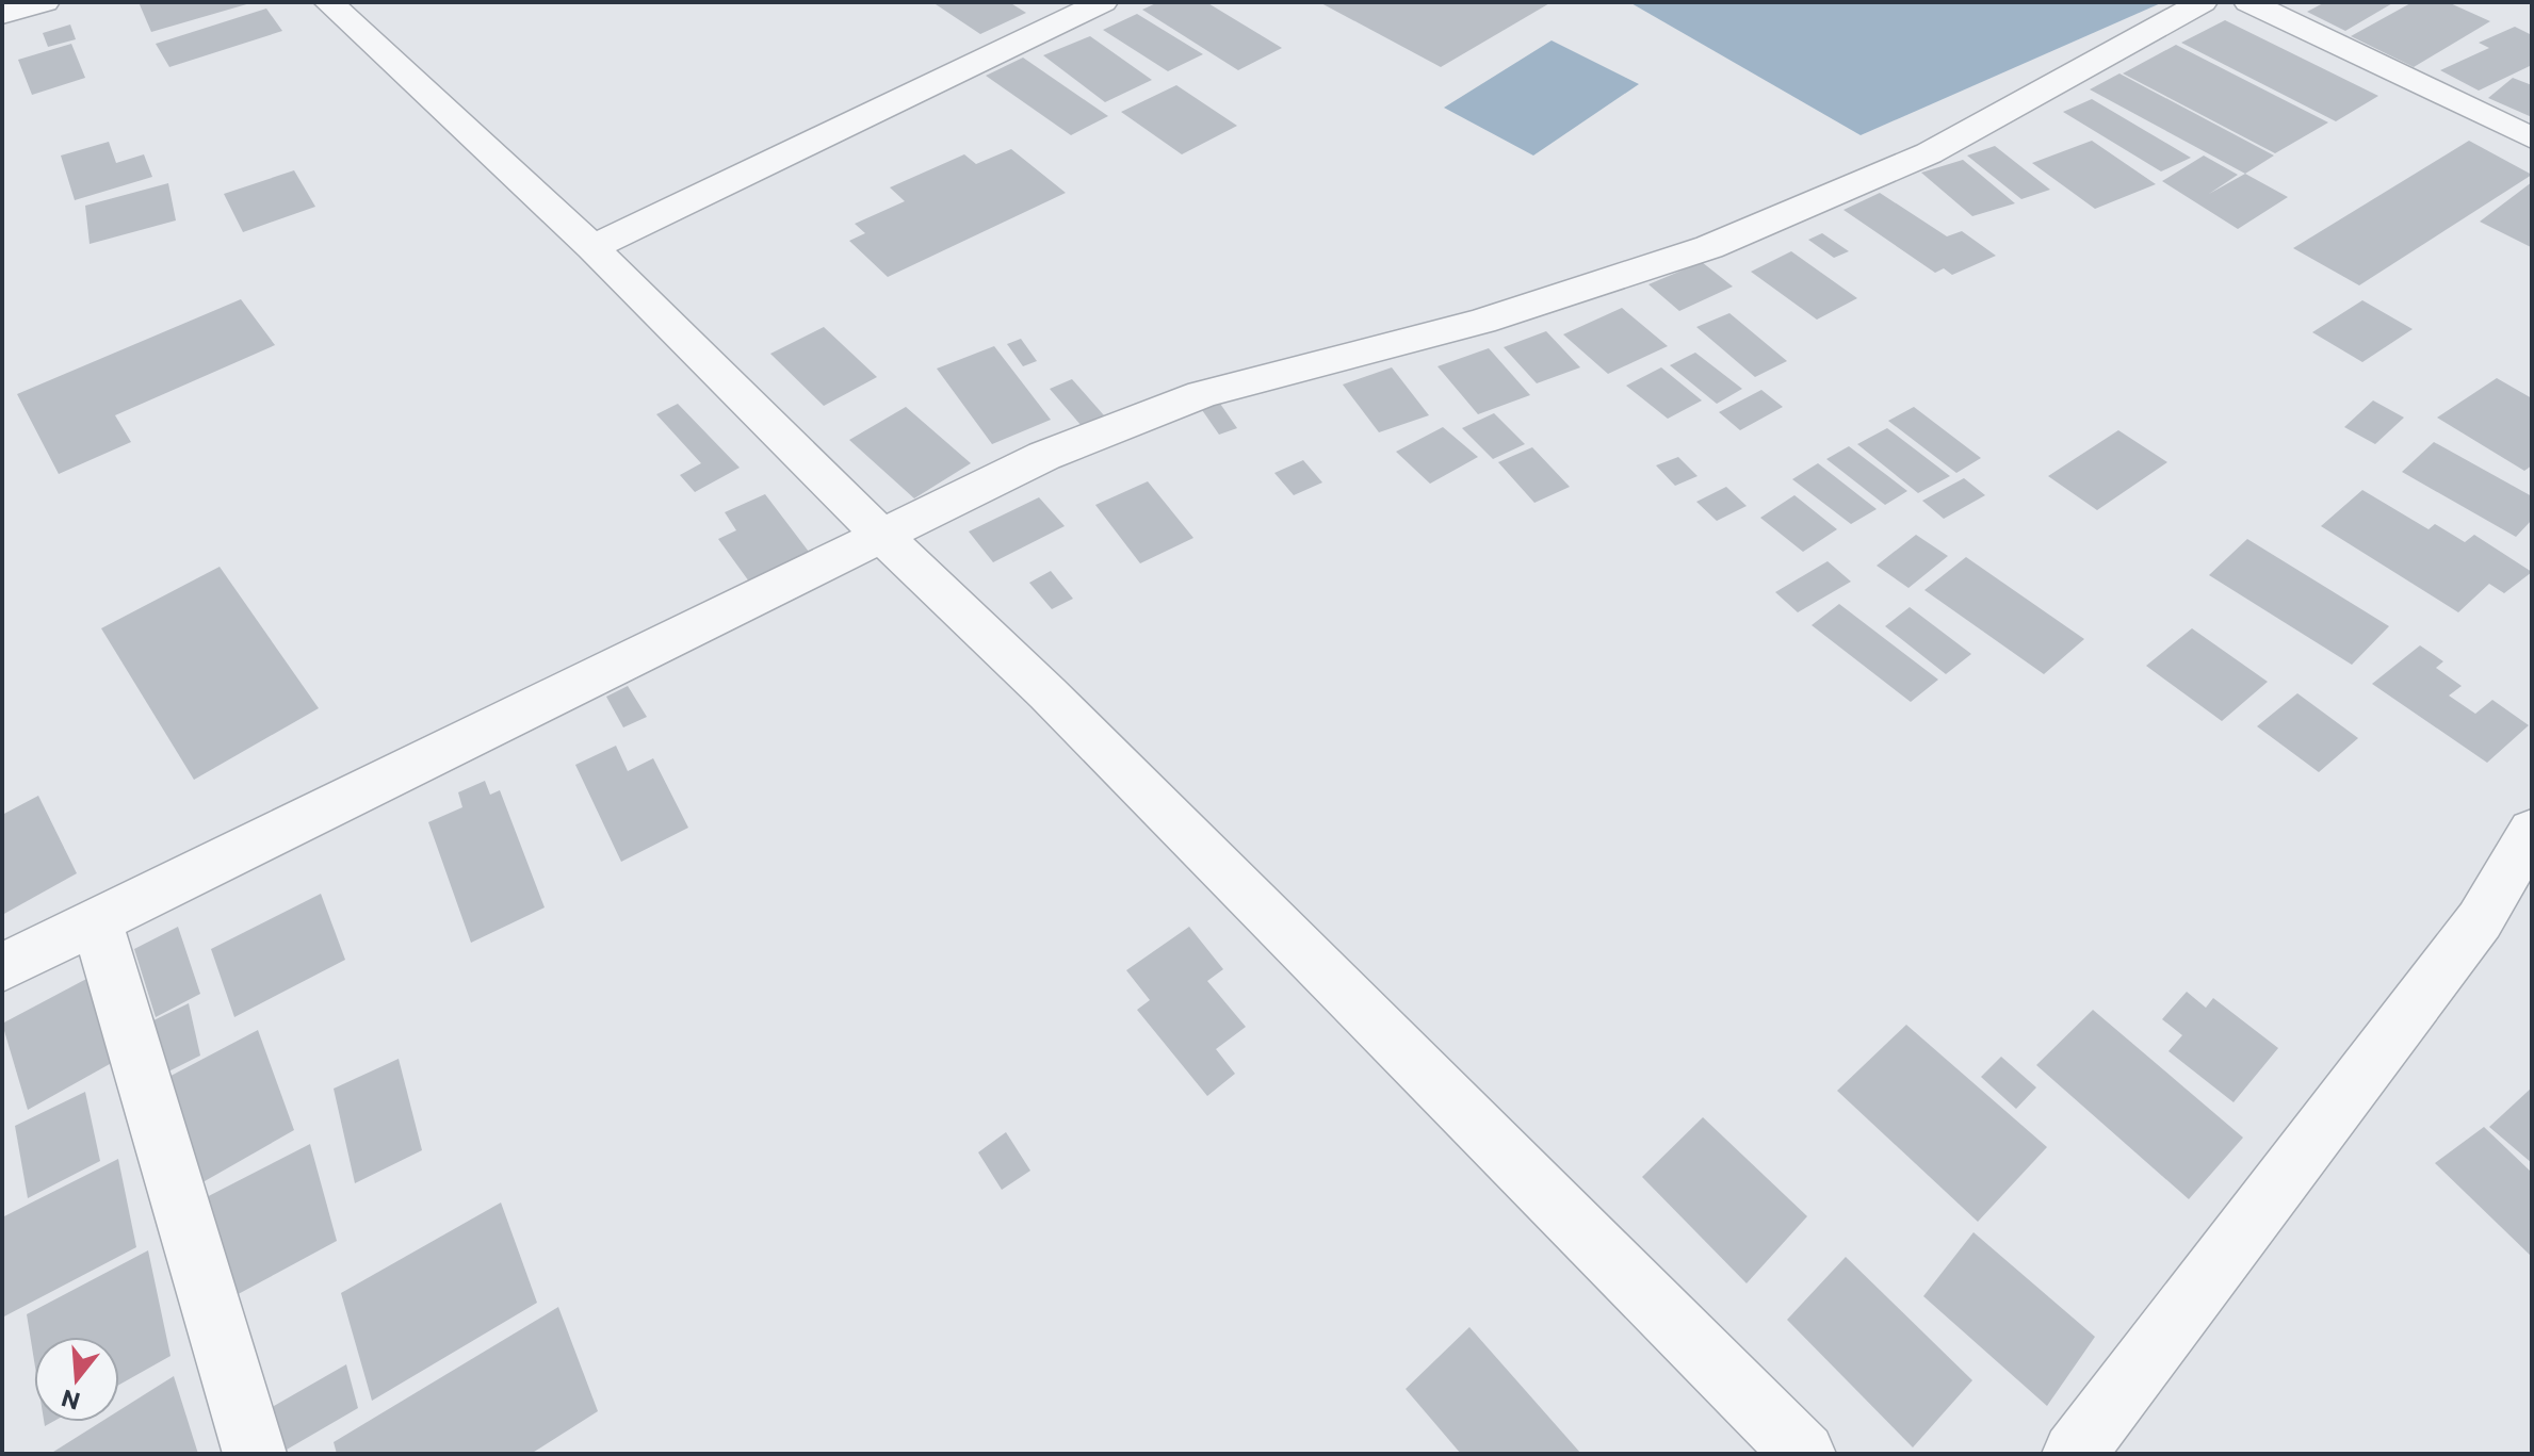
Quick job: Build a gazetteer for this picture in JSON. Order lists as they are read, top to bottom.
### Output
{
  "north": "bottom"
}
